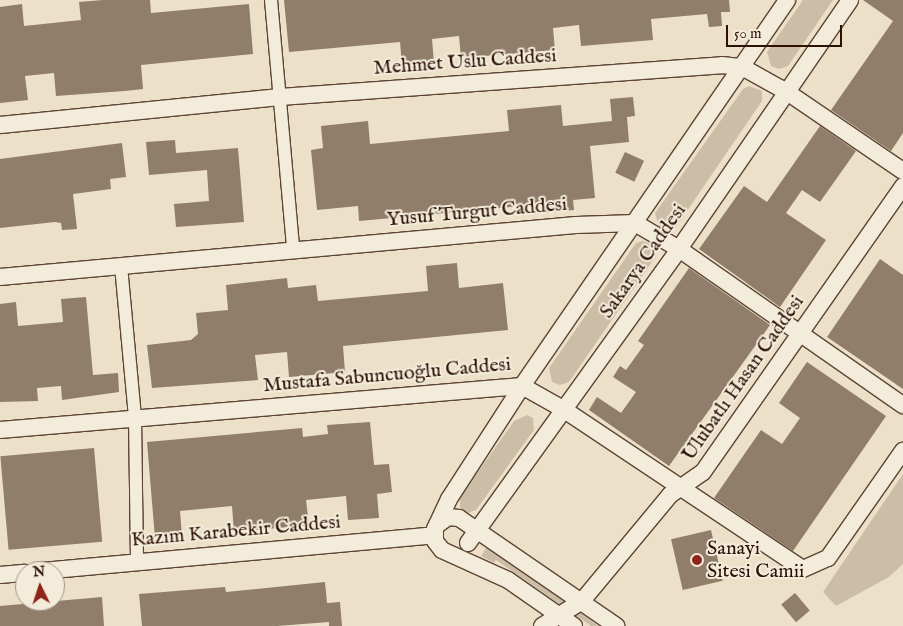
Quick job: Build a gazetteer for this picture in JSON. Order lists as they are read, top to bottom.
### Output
{
  "streets": {
    "street": [
      "Mehmet Uslu Caddesi",
      "Yusuf Turgut Caddesi",
      "Sakarya Caddesi",
      "Mustafa Sabuncuoğlu Caddesi",
      "Ulubatlı Hasan Caddesi",
      "Kazım Karabekir Caddesi"
    ]
  },
  "crossings": [
    ["Mehmet Uslu Caddesi", "Sakarya Caddesi"],
    ["Yusuf Turgut Caddesi", "Sakarya Caddesi"],
    ["Yusuf Turgut Caddesi", "Ulubatlı Hasan Caddesi"],
    ["Sakarya Caddesi", "Mustafa Sabuncuoğlu Caddesi"],
    ["Sakarya Caddesi", "Kazım Karabekir Caddesi"],
    ["Mustafa Sabuncuoğlu Caddesi", "Ulubatlı Hasan Caddesi"]
  ],
  "places": ["Sanayi Sitesi Camii"],
  "scale_bar": "50 m",
  "north": "top"
}
